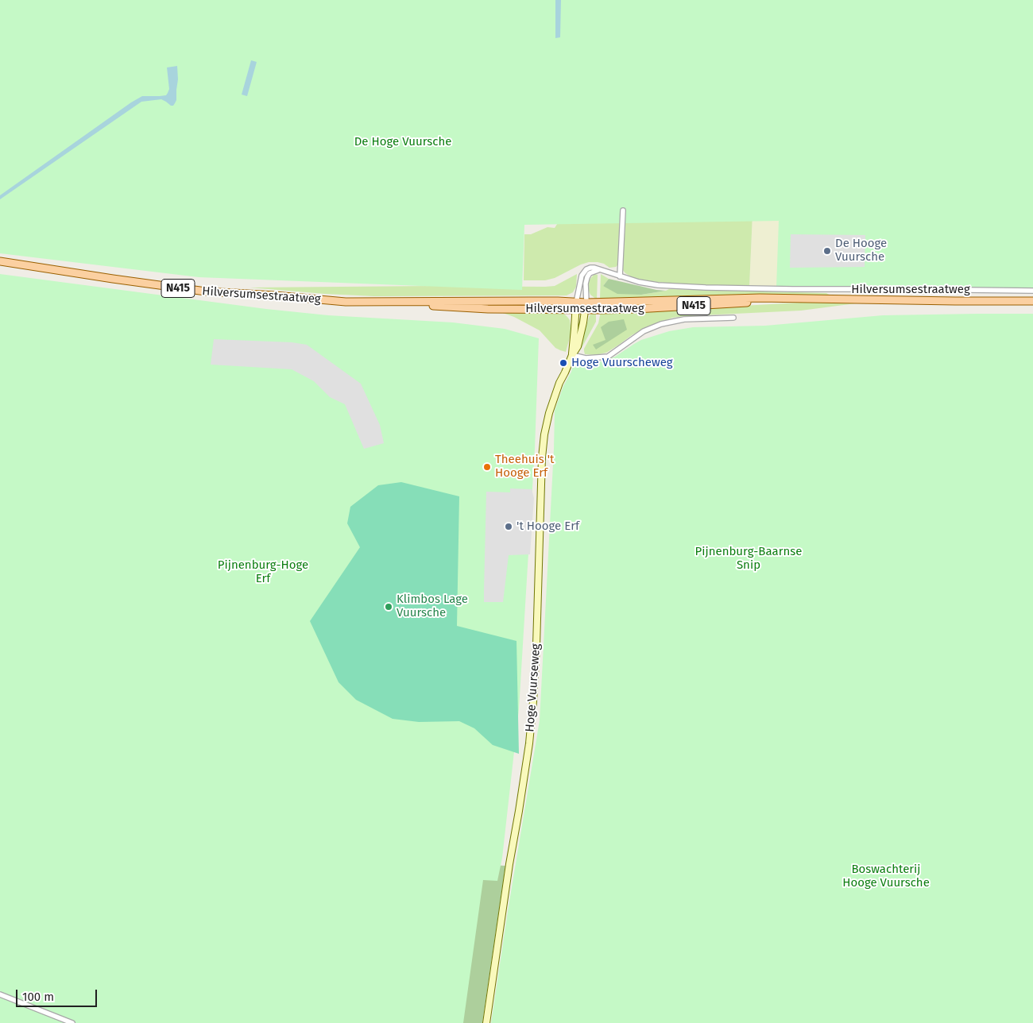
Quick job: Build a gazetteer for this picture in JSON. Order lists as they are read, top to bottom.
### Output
{
  "streets": {
    "main road": ["N415", "Hilversumsestraatweg"],
    "street": ["Hoge Vuurseweg"]
  },
  "crossings": [
    ["Hilversumsestraatweg", "Hoge Vuurseweg"]
  ],
  "parks": [
    "De Hoge Vuursche",
    "Pijnenburg-Baarnse Snip",
    "Pijnenburg-Hoge Erf",
    "Boswachterij Hooge Vuursche"
  ],
  "places": [
    "De Hooge Vuursche",
    "Hoge Vuurscheweg",
    "Theehuis 't Hooge Erf",
    "'t Hooge Erf",
    "Klimbos Lage Vuursche"
  ],
  "scale_bar": "100 m"
}
